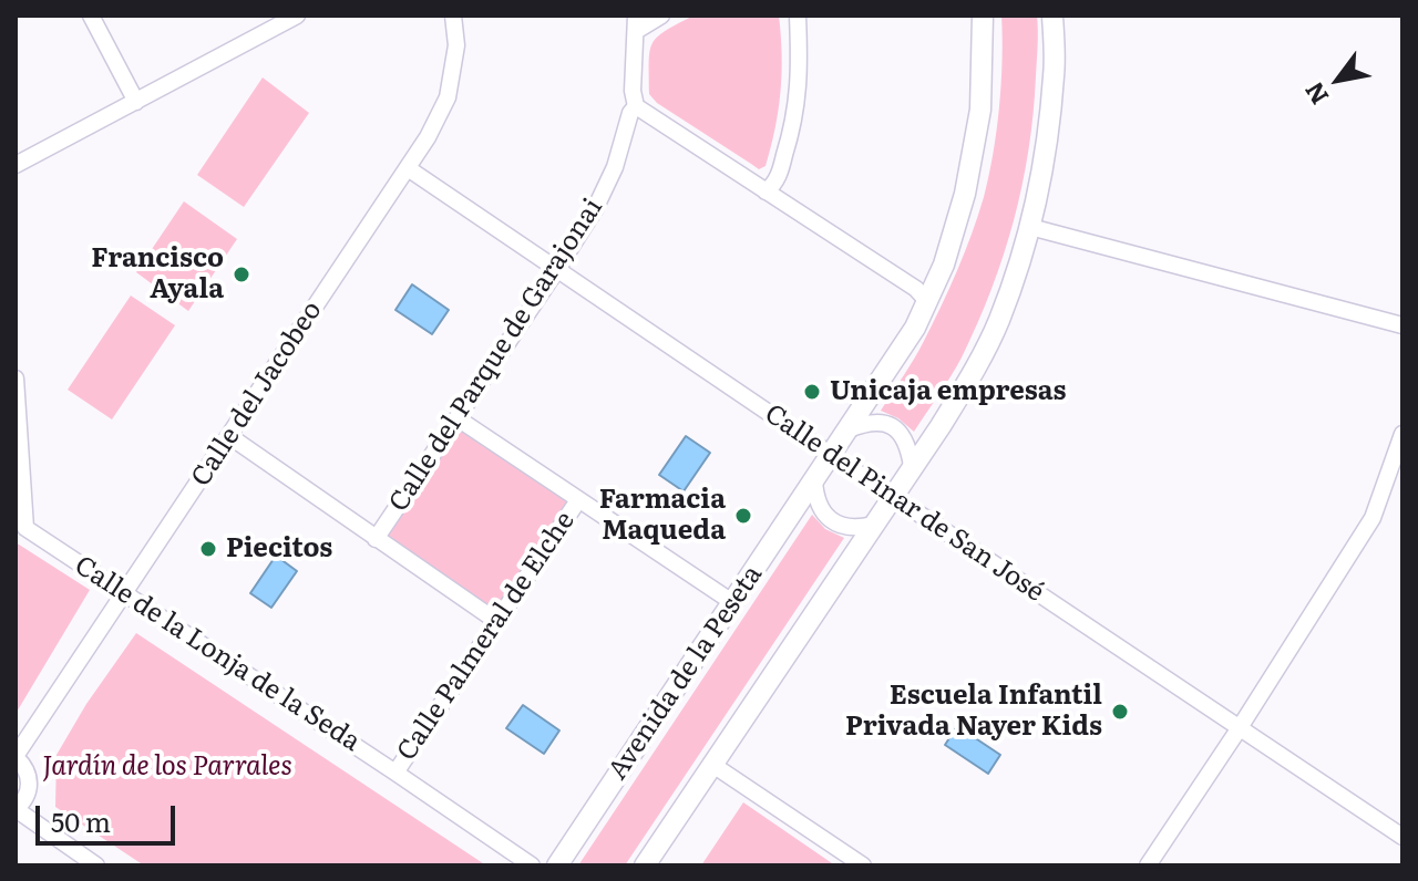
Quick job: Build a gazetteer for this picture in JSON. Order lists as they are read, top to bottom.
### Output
{
  "streets": {
    "street": [
      "Calle del Parque de Garajonai",
      "Calle del Jacobeo",
      "Calle del Pinar de San José",
      "Calle Palmeral de Elche",
      "Calle de la Lonja de la Seda",
      "Avenida de la Peseta"
    ]
  },
  "crossings": [
    ["Calle del Parque de Garajonai", "Calle del Pinar de San José"],
    ["Calle del Jacobeo", "Calle del Pinar de San José"],
    ["Calle del Jacobeo", "Calle de la Lonja de la Seda"],
    ["Calle del Pinar de San José", "Avenida de la Peseta"],
    ["Calle Palmeral de Elche", "Calle de la Lonja de la Seda"]
  ],
  "parks": ["Jardín de los Parrales"],
  "places": [
    "Francisco Ayala",
    "Unicaja empresas",
    "Farmacia Maqueda",
    "Piecitos",
    "Escuela Infantil Privada Nayer Kids"
  ],
  "scale_bar": "50 m",
  "north": "bottom left"
}
